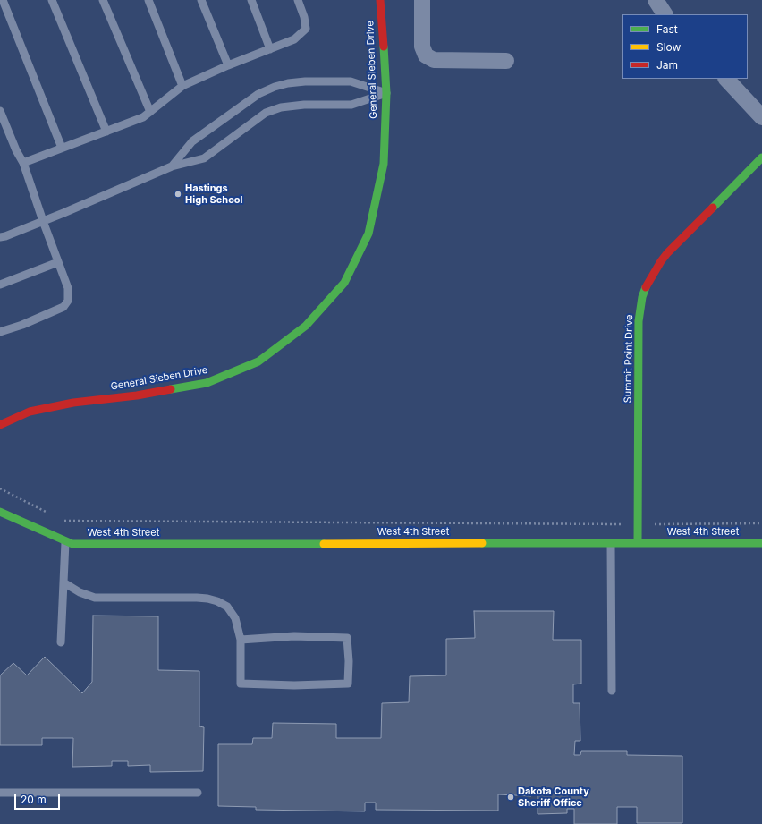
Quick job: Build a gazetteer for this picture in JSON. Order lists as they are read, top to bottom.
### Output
{
  "streets": {
    "street": ["General Sieben Drive", "Summit Point Drive", "West 4th Street"]
  },
  "crossings": [
    ["Summit Point Drive", "West 4th Street"]
  ],
  "places": ["Hastings High School", "Dakota County Sheriff Office"],
  "legend": ["Fast", "Slow", "Jam"],
  "scale_bar": "20 m"
}
